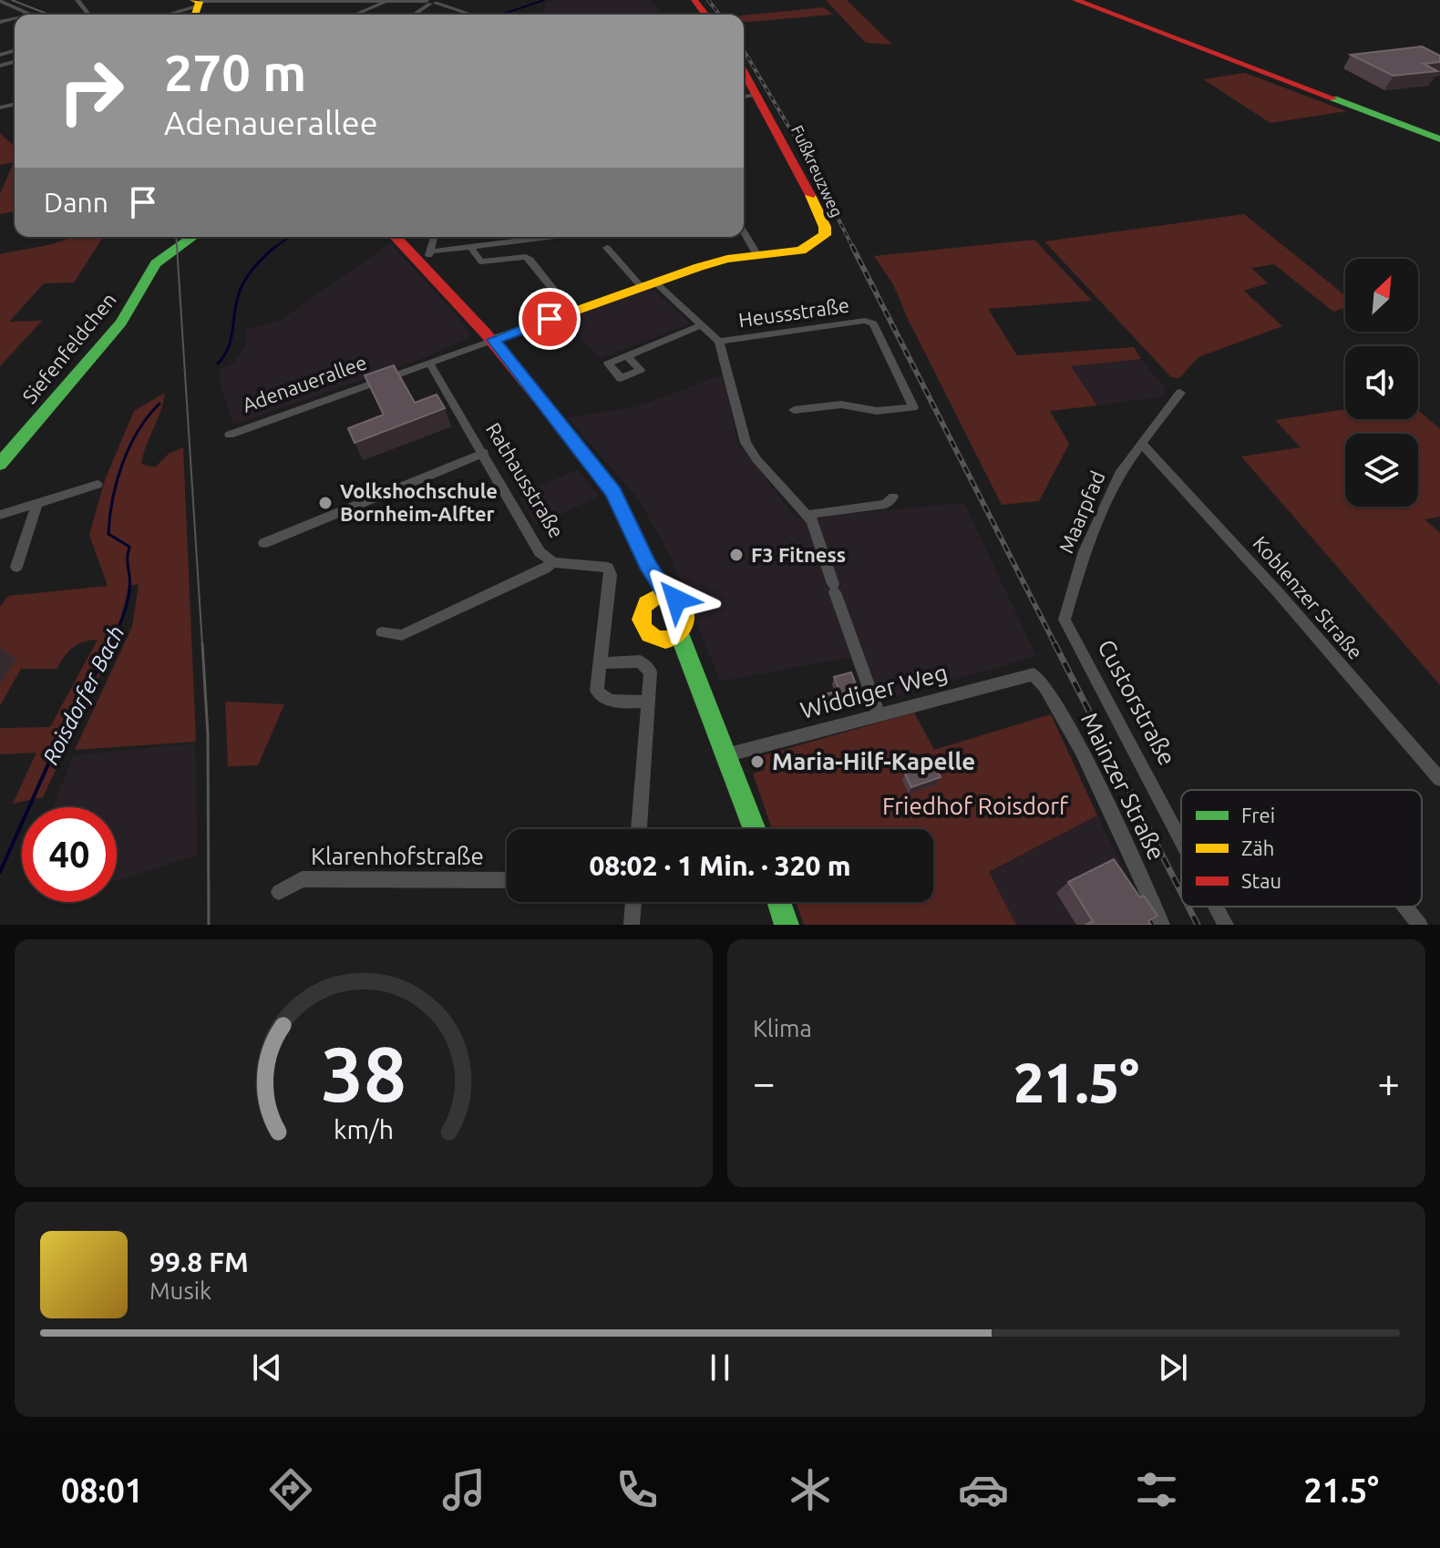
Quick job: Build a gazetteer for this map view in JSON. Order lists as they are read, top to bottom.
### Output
{
  "streets": {
    "street": [
      "Fußkreuzweg",
      "Heussstraße",
      "Siefenfeldchen",
      "Adenauerallee",
      "Rathausstraße",
      "Maarpfad",
      "Koblenzer Straße",
      "Widdiger Weg",
      "Custorstraße",
      "Mainzer Straße",
      "Klarenhofstraße"
    ]
  },
  "crossings": [
    ["Fußkreuzweg", "Adenauerallee"],
    ["Adenauerallee", "Rathausstraße"],
    ["Maarpfad", "Koblenzer Straße"],
    ["Maarpfad", "Custorstraße"],
    ["Widdiger Weg", "Mainzer Straße"]
  ],
  "water": ["Roisdorfer Bach"],
  "parks": ["Friedhof Roisdorf"],
  "places": ["Volkshochschule Bornheim-Alfter", "F3 Fitness", "Maria-Hilf-Kapelle"],
  "legend": ["Frei", "Zäh", "Stau"],
  "north": "top right",
  "page": {
    "turn": ["270 m", "Adenauerallee"],
    "then": "Dann",
    "limit": "40",
    "trip": "08:02 · 1 Min. · 320 m",
    "tile": "Klima",
    "heat": ["−", "21.5°", "+"],
    "song": ["99.8 FM", "Musik"],
    "tabs": ["08:01", "21.5°"],
    "gauge": ["38", "km/h"]
  }
}
